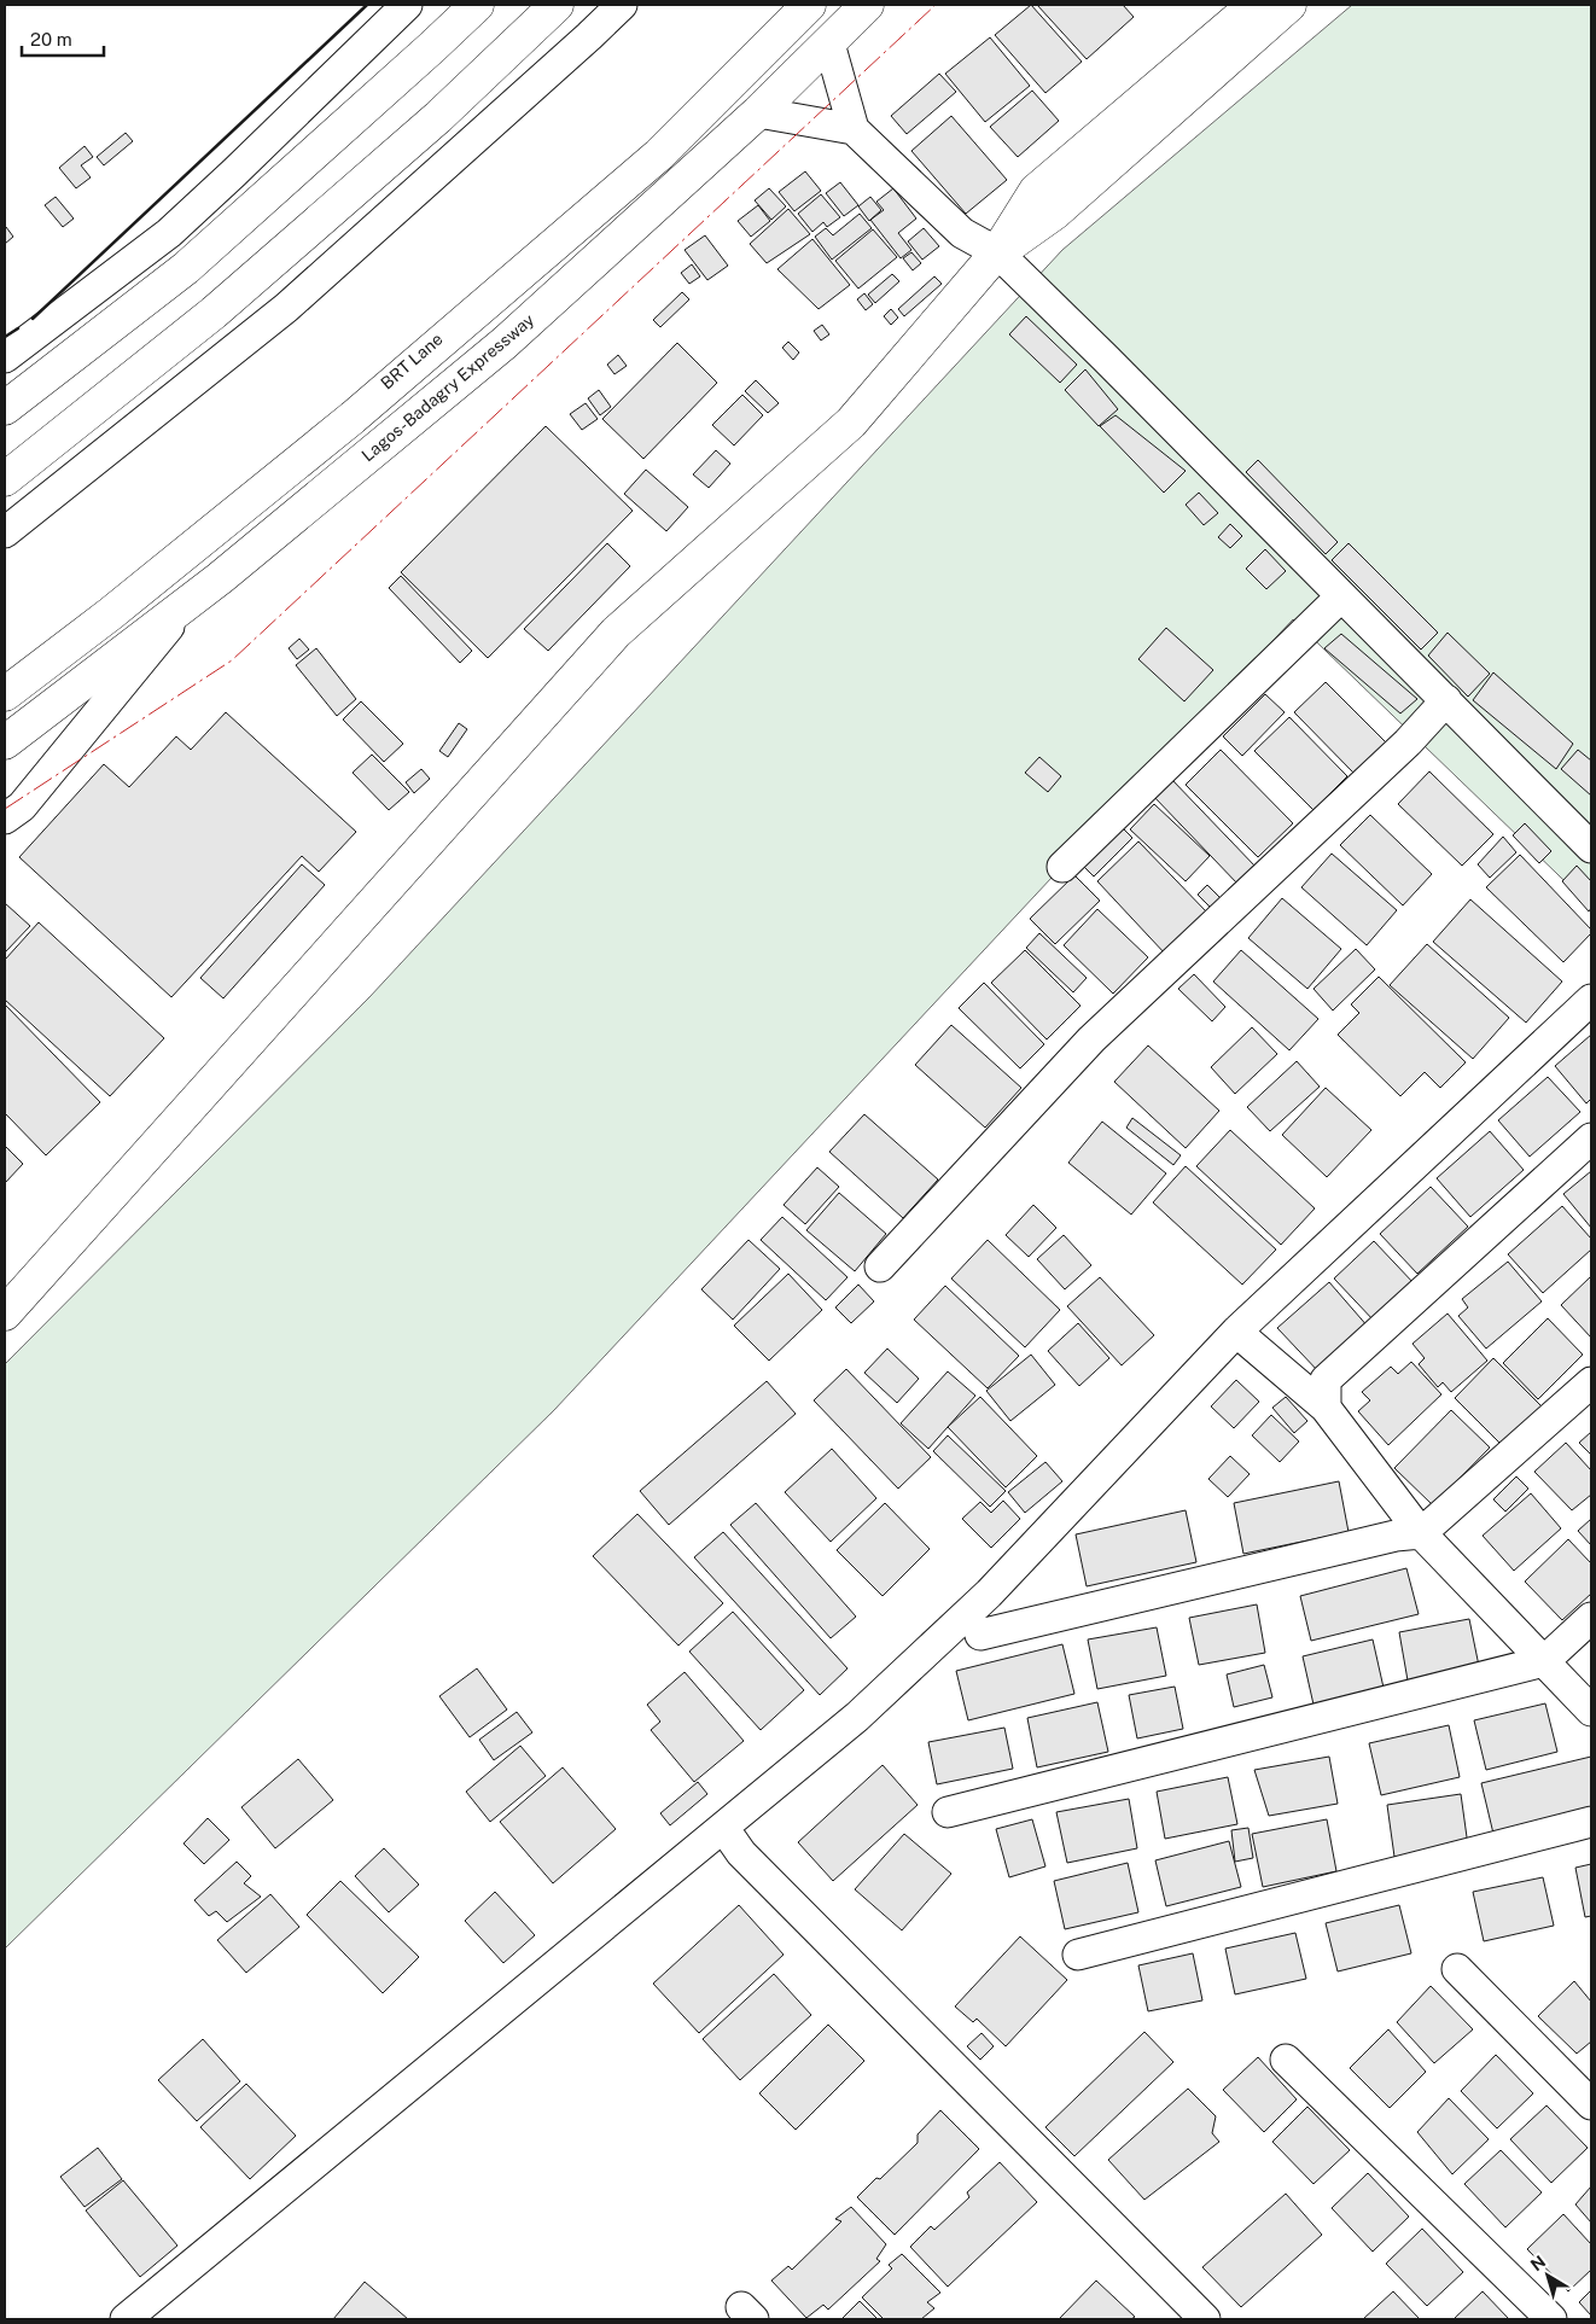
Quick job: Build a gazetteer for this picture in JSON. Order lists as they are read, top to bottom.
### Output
{
  "streets": {
    "main road": ["Lagos-Badagry Expressway"],
    "street": ["BRT Lane"]
  },
  "scale_bar": "20 m",
  "north": "top left"
}
